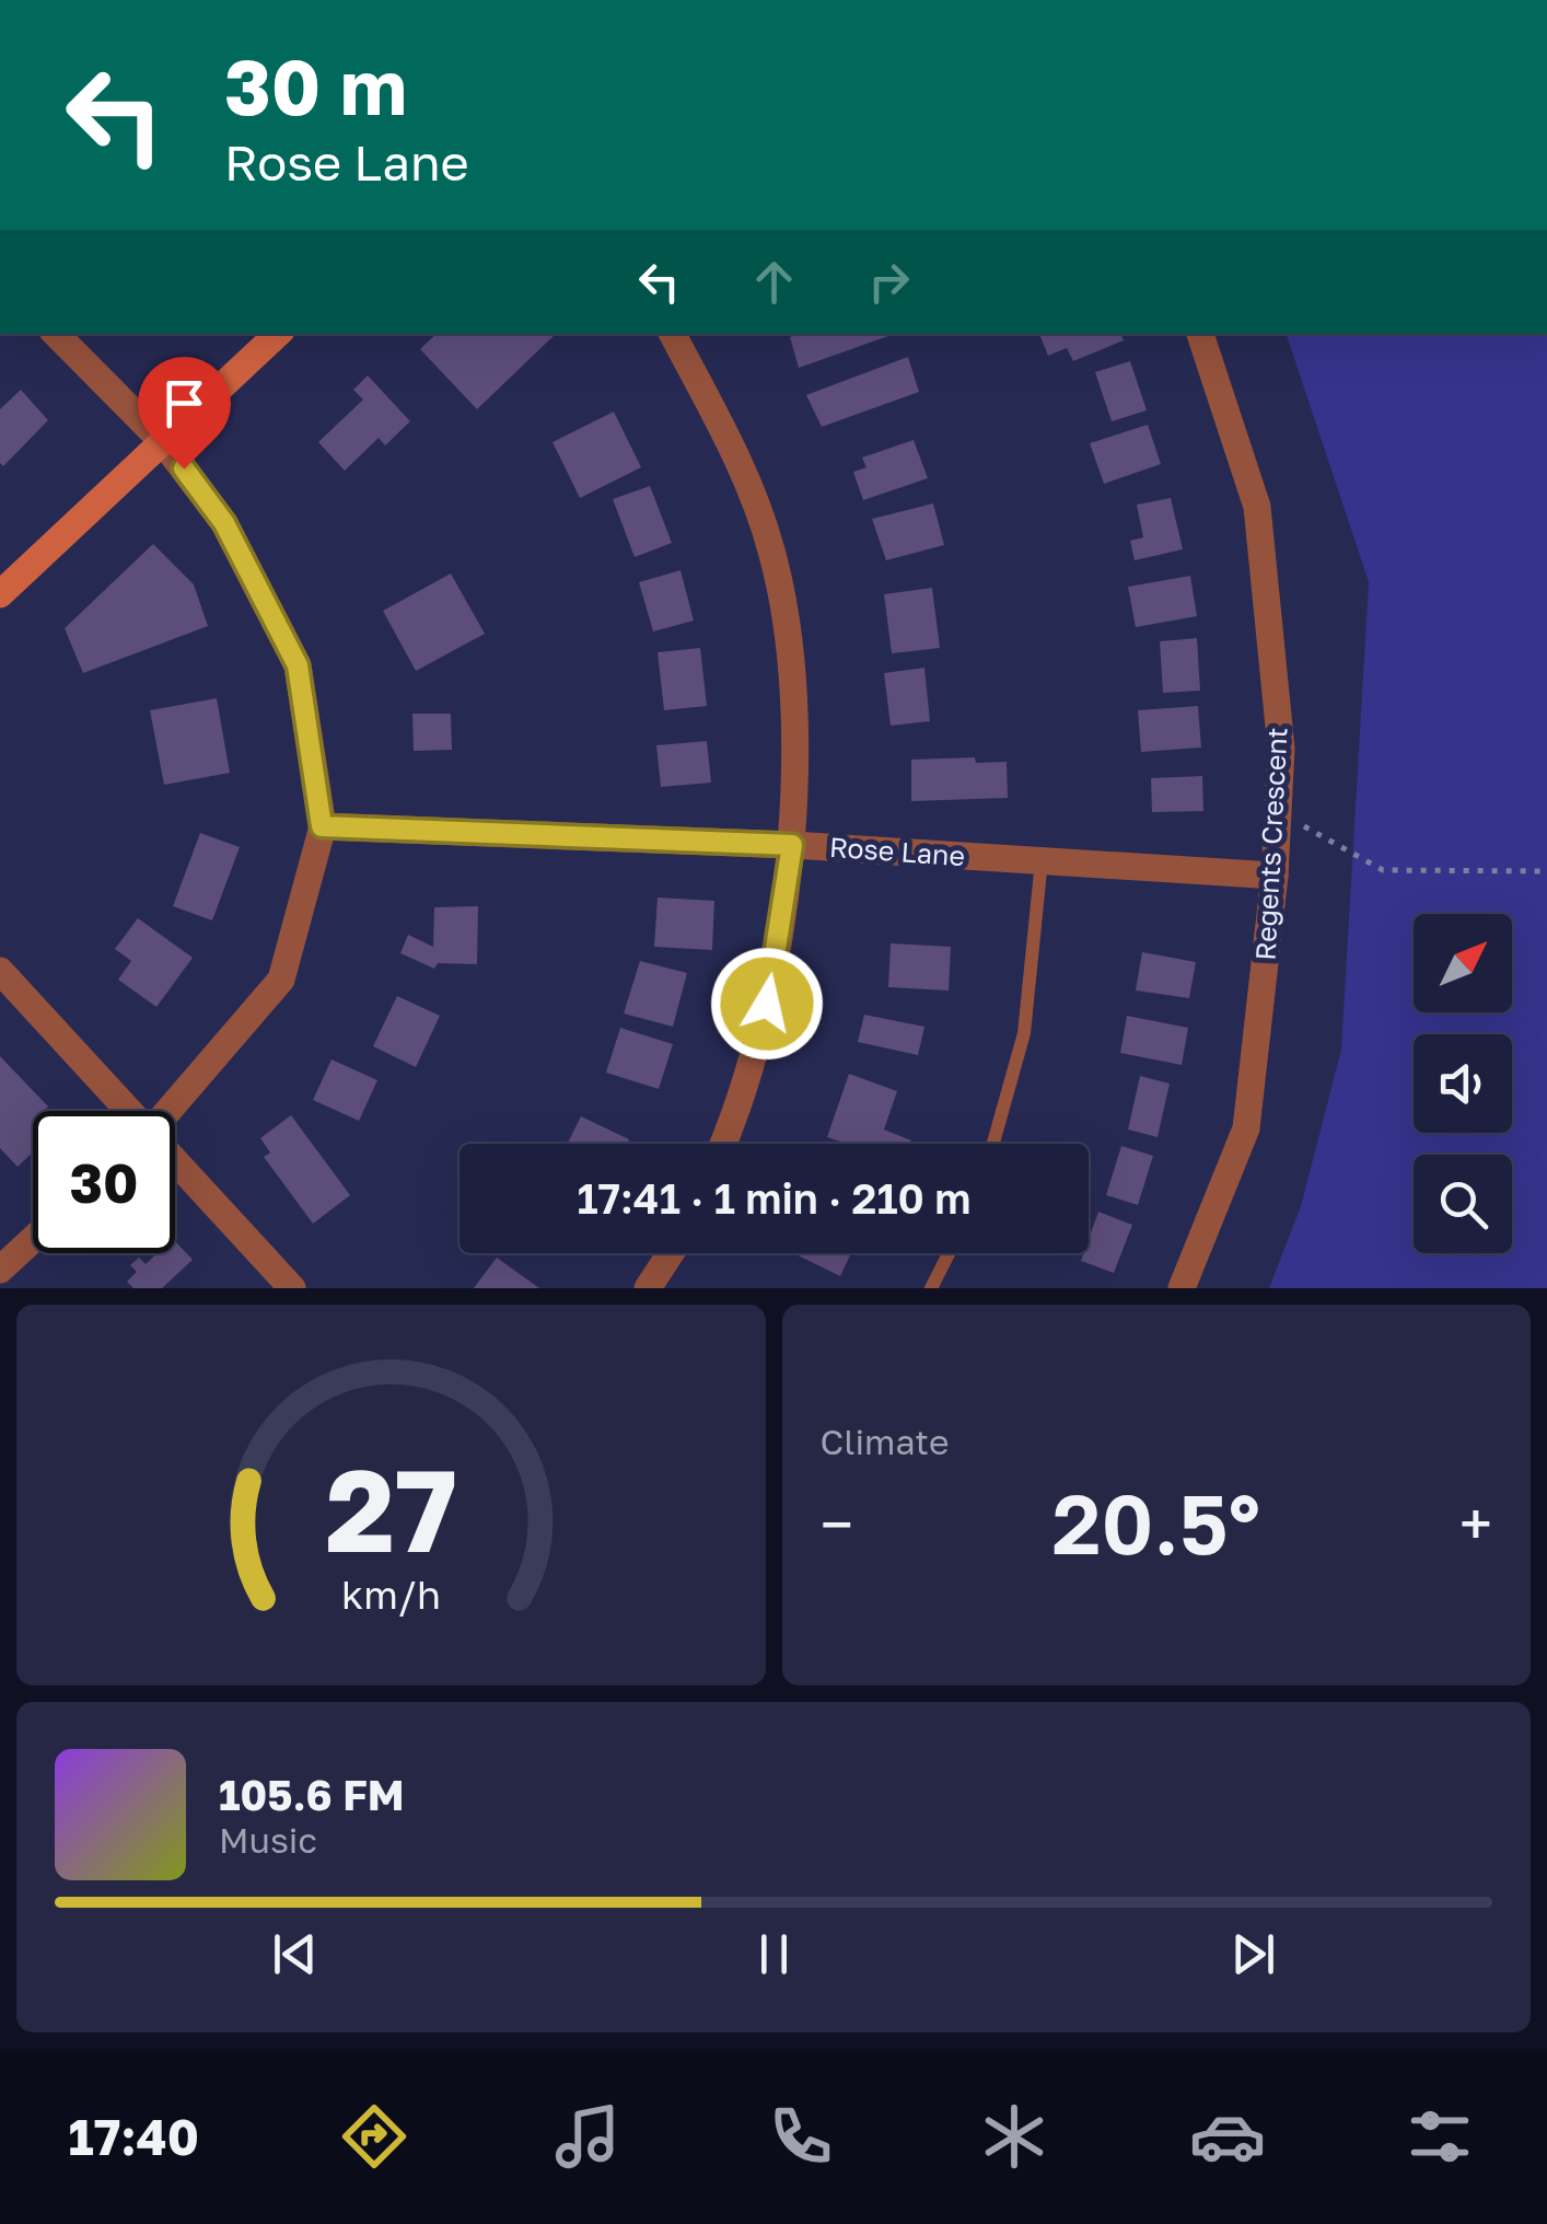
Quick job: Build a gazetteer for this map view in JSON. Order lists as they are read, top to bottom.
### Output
{
  "streets": {
    "street": ["Regents Crescent", "Rose Lane"]
  },
  "crossings": [
    ["Regents Crescent", "Rose Lane"]
  ],
  "north": "top right",
  "page": {
    "turn": ["30 m", "Rose Lane"],
    "limit": "30",
    "trip": "17:41 · 1 min · 210 m",
    "tile": "Climate",
    "heat": ["−", "20.5°", "+"],
    "song": ["105.6 FM", "Music"],
    "tabs": "17:40",
    "gauge": ["27", "km/h"]
  }
}
